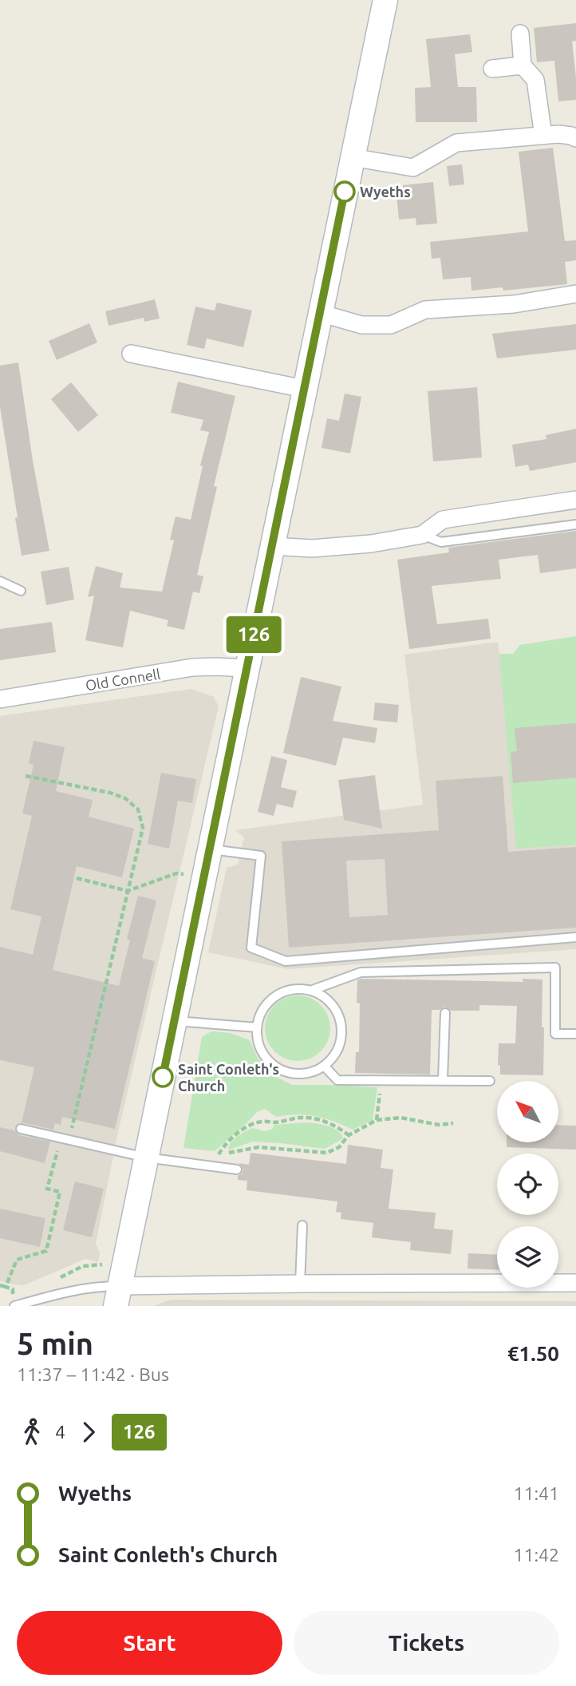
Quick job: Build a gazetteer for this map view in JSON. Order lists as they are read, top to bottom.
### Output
{
  "streets": {
    "street": ["Old Connell"]
  },
  "places": ["Wyeths", "Saint Conleth's Church"],
  "lines": ["bus line 126"],
  "north": "top left",
  "page": {
    "on_map": "126",
    "heading": ["5 min", "11:37 – 11:42 · Bus", "€1.50"],
    "legs": ["4", "126"],
    "list": [
      {
        "name": "Wyeths",
        "value": "11:41"
      },
      {
        "name": "Saint Conleth's Church",
        "value": "11:42"
      }
    ],
    "buttons": ["Start", "Tickets"]
  }
}
